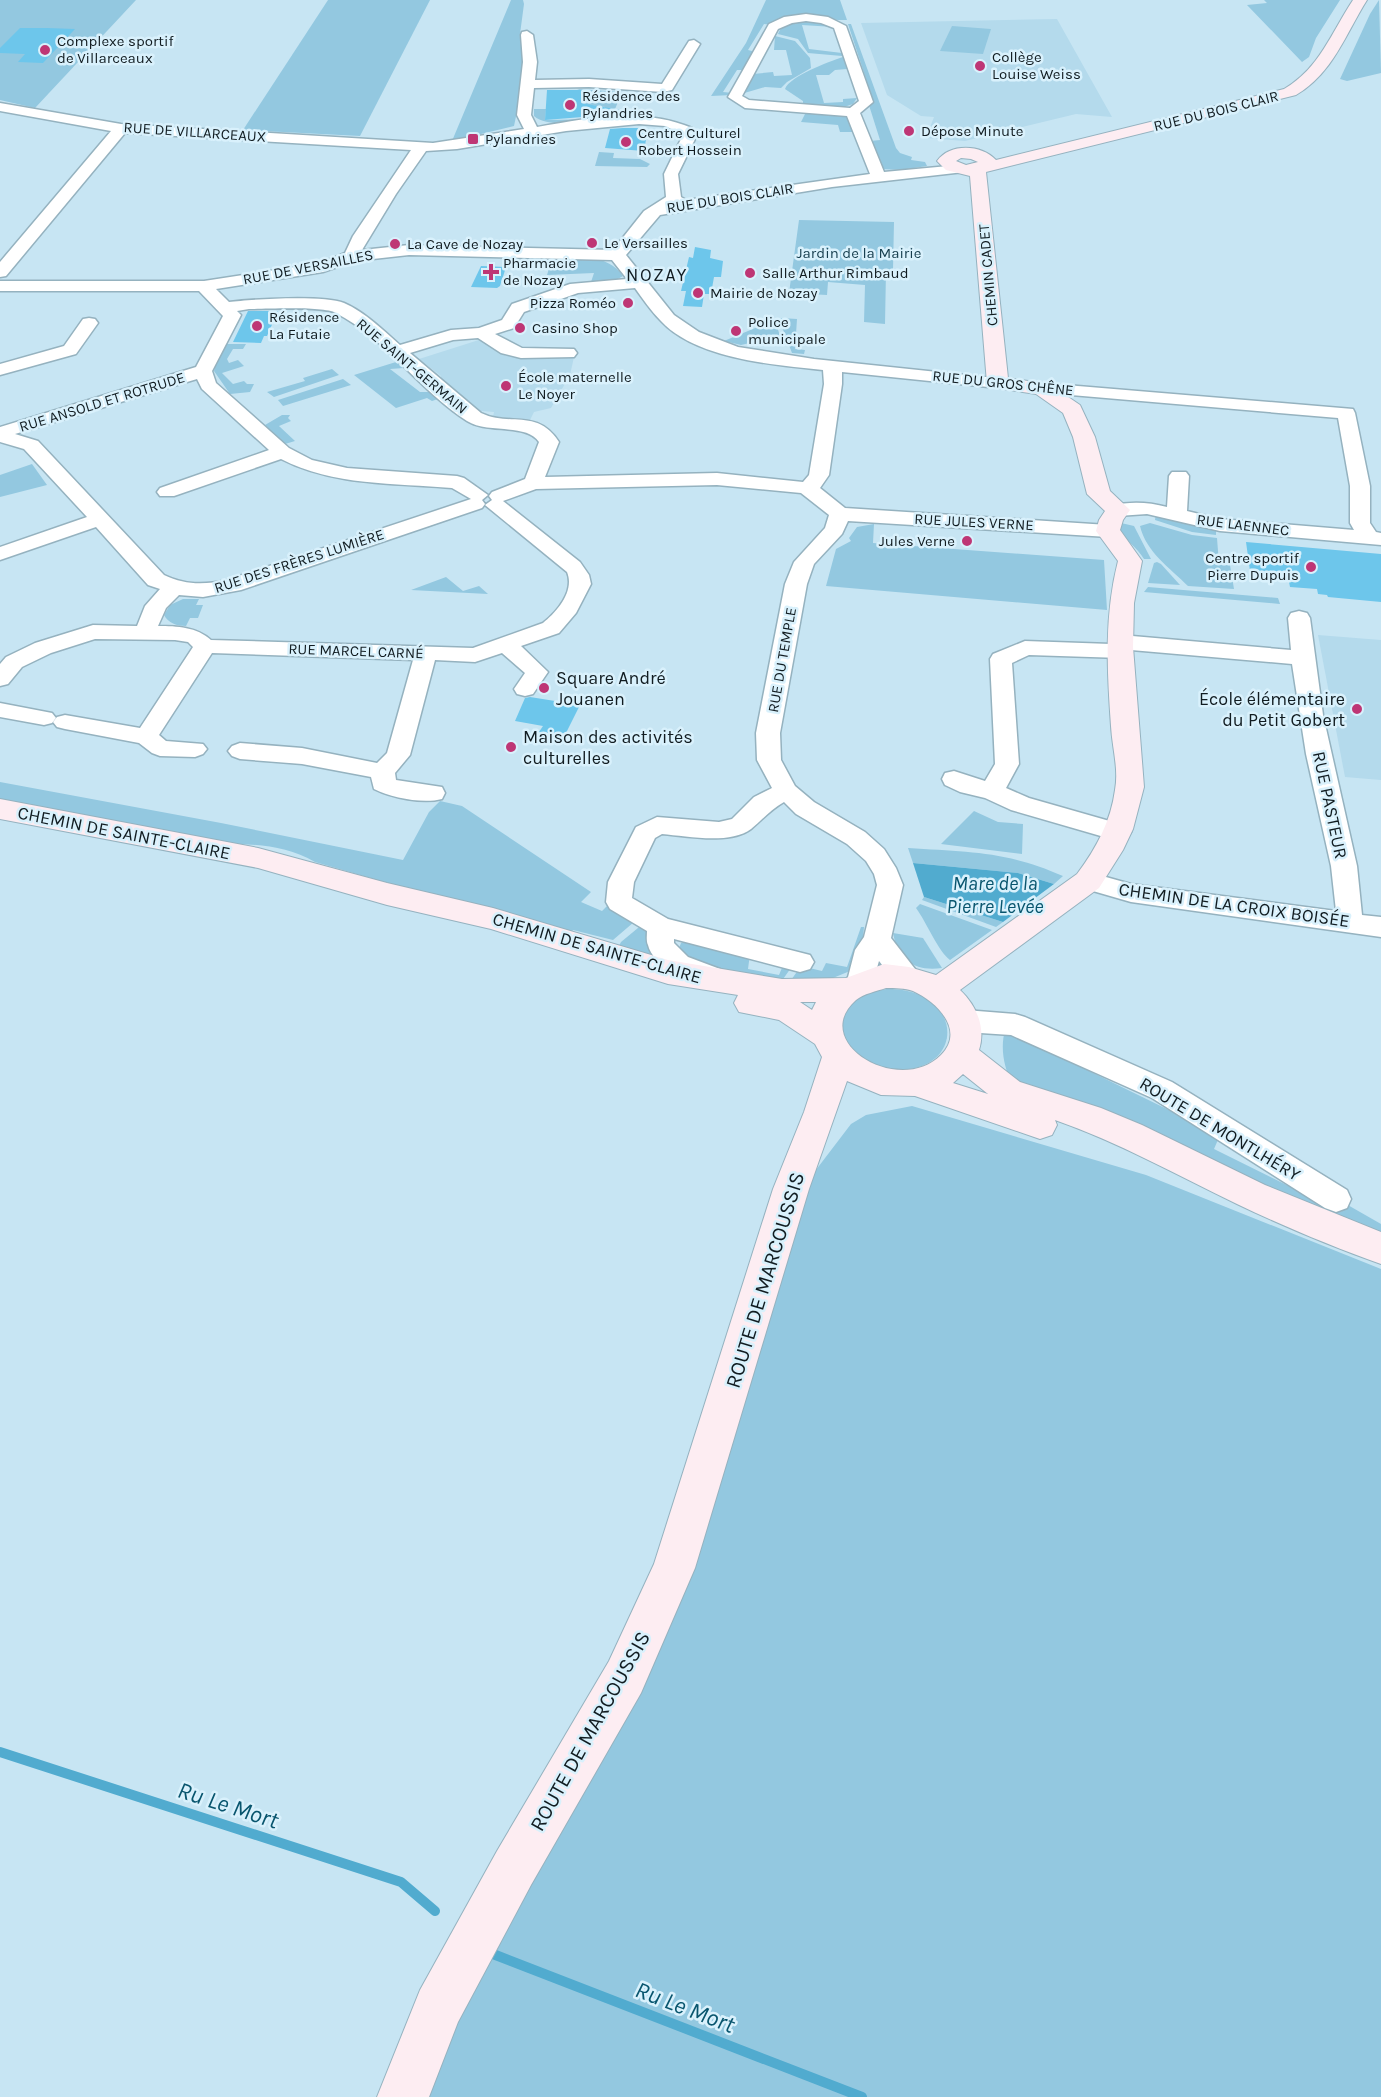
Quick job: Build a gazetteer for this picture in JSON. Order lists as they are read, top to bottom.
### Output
{
  "streets": {
    "street": [
      "RUE DU BOIS CLAIR",
      "RUE DE VILLARCEAUX",
      "RUE DE VERSAILLES",
      "CHEMIN CADET",
      "RUE SAINT-GERMAIN",
      "RUE DU GROS CHÊNE",
      "RUE ANSOLD ET ROTRUDE",
      "RUE JULES VERNE",
      "RUE LAENNEC",
      "RUE DES FRÈRES LUMIÈRE",
      "RUE MARCEL CARNÉ",
      "RUE DU TEMPLE",
      "RUE PASTEUR",
      "CHEMIN DE SAINTE-CLAIRE",
      "CHEMIN DE LA CROIX BOISÉE",
      "ROUTE DE MONTLHÉRY",
      "ROUTE DE MARCOUSSIS"
    ]
  },
  "crossings": [
    ["RUE DU BOIS CLAIR", "RUE DE VERSAILLES"],
    ["RUE DU BOIS CLAIR", "CHEMIN CADET"],
    ["CHEMIN CADET", "RUE DU GROS CHÊNE"],
    ["RUE SAINT-GERMAIN", "RUE DES FRÈRES LUMIÈRE"],
    ["RUE DU GROS CHÊNE", "RUE LAENNEC"],
    ["RUE ANSOLD ET ROTRUDE", "RUE MARCEL CARNÉ"],
    ["RUE JULES VERNE", "RUE LAENNEC"],
    ["RUE JULES VERNE", "RUE DU TEMPLE"],
    ["RUE DES FRÈRES LUMIÈRE", "RUE MARCEL CARNÉ"],
    ["RUE DU TEMPLE", "CHEMIN DE SAINTE-CLAIRE"],
    ["RUE DU TEMPLE", "ROUTE DE MONTLHÉRY"],
    ["RUE DU TEMPLE", "ROUTE DE MARCOUSSIS"],
    ["RUE PASTEUR", "CHEMIN DE LA CROIX BOISÉE"],
    ["CHEMIN DE SAINTE-CLAIRE", "ROUTE DE MONTLHÉRY"],
    ["CHEMIN DE SAINTE-CLAIRE", "ROUTE DE MARCOUSSIS"],
    ["ROUTE DE MONTLHÉRY", "ROUTE DE MARCOUSSIS"]
  ],
  "districts": ["NOZAY"],
  "water": ["Mare de la Pierre Levée", "Ru Le Mort"],
  "parks": ["Jardin de la Mairie"],
  "places": {
    "other": [
      "Complexe sportif de Villarceaux",
      "Collège Louise Weiss",
      "Résidence des Pylandries",
      "Dépose Minute",
      "Centre Culturel Robert Hossein",
      "Le Versailles",
      "La Cave de Nozay",
      "Salle Arthur Rimbaud",
      "Mairie de Nozay",
      "Pizza Roméo",
      "Résidence La Futaie",
      "Casino Shop",
      "Police municipale",
      "École maternelle Le Noyer",
      "Jules Verne",
      "Centre sportif Pierre Dupuis",
      "Square André Jouanen",
      "École élémentaire du Petit Gobert",
      "Maison des activités culturelles"
    ],
    "transit": ["Pylandries"],
    "health": ["Pharmacie de Nozay"]
  }
}
